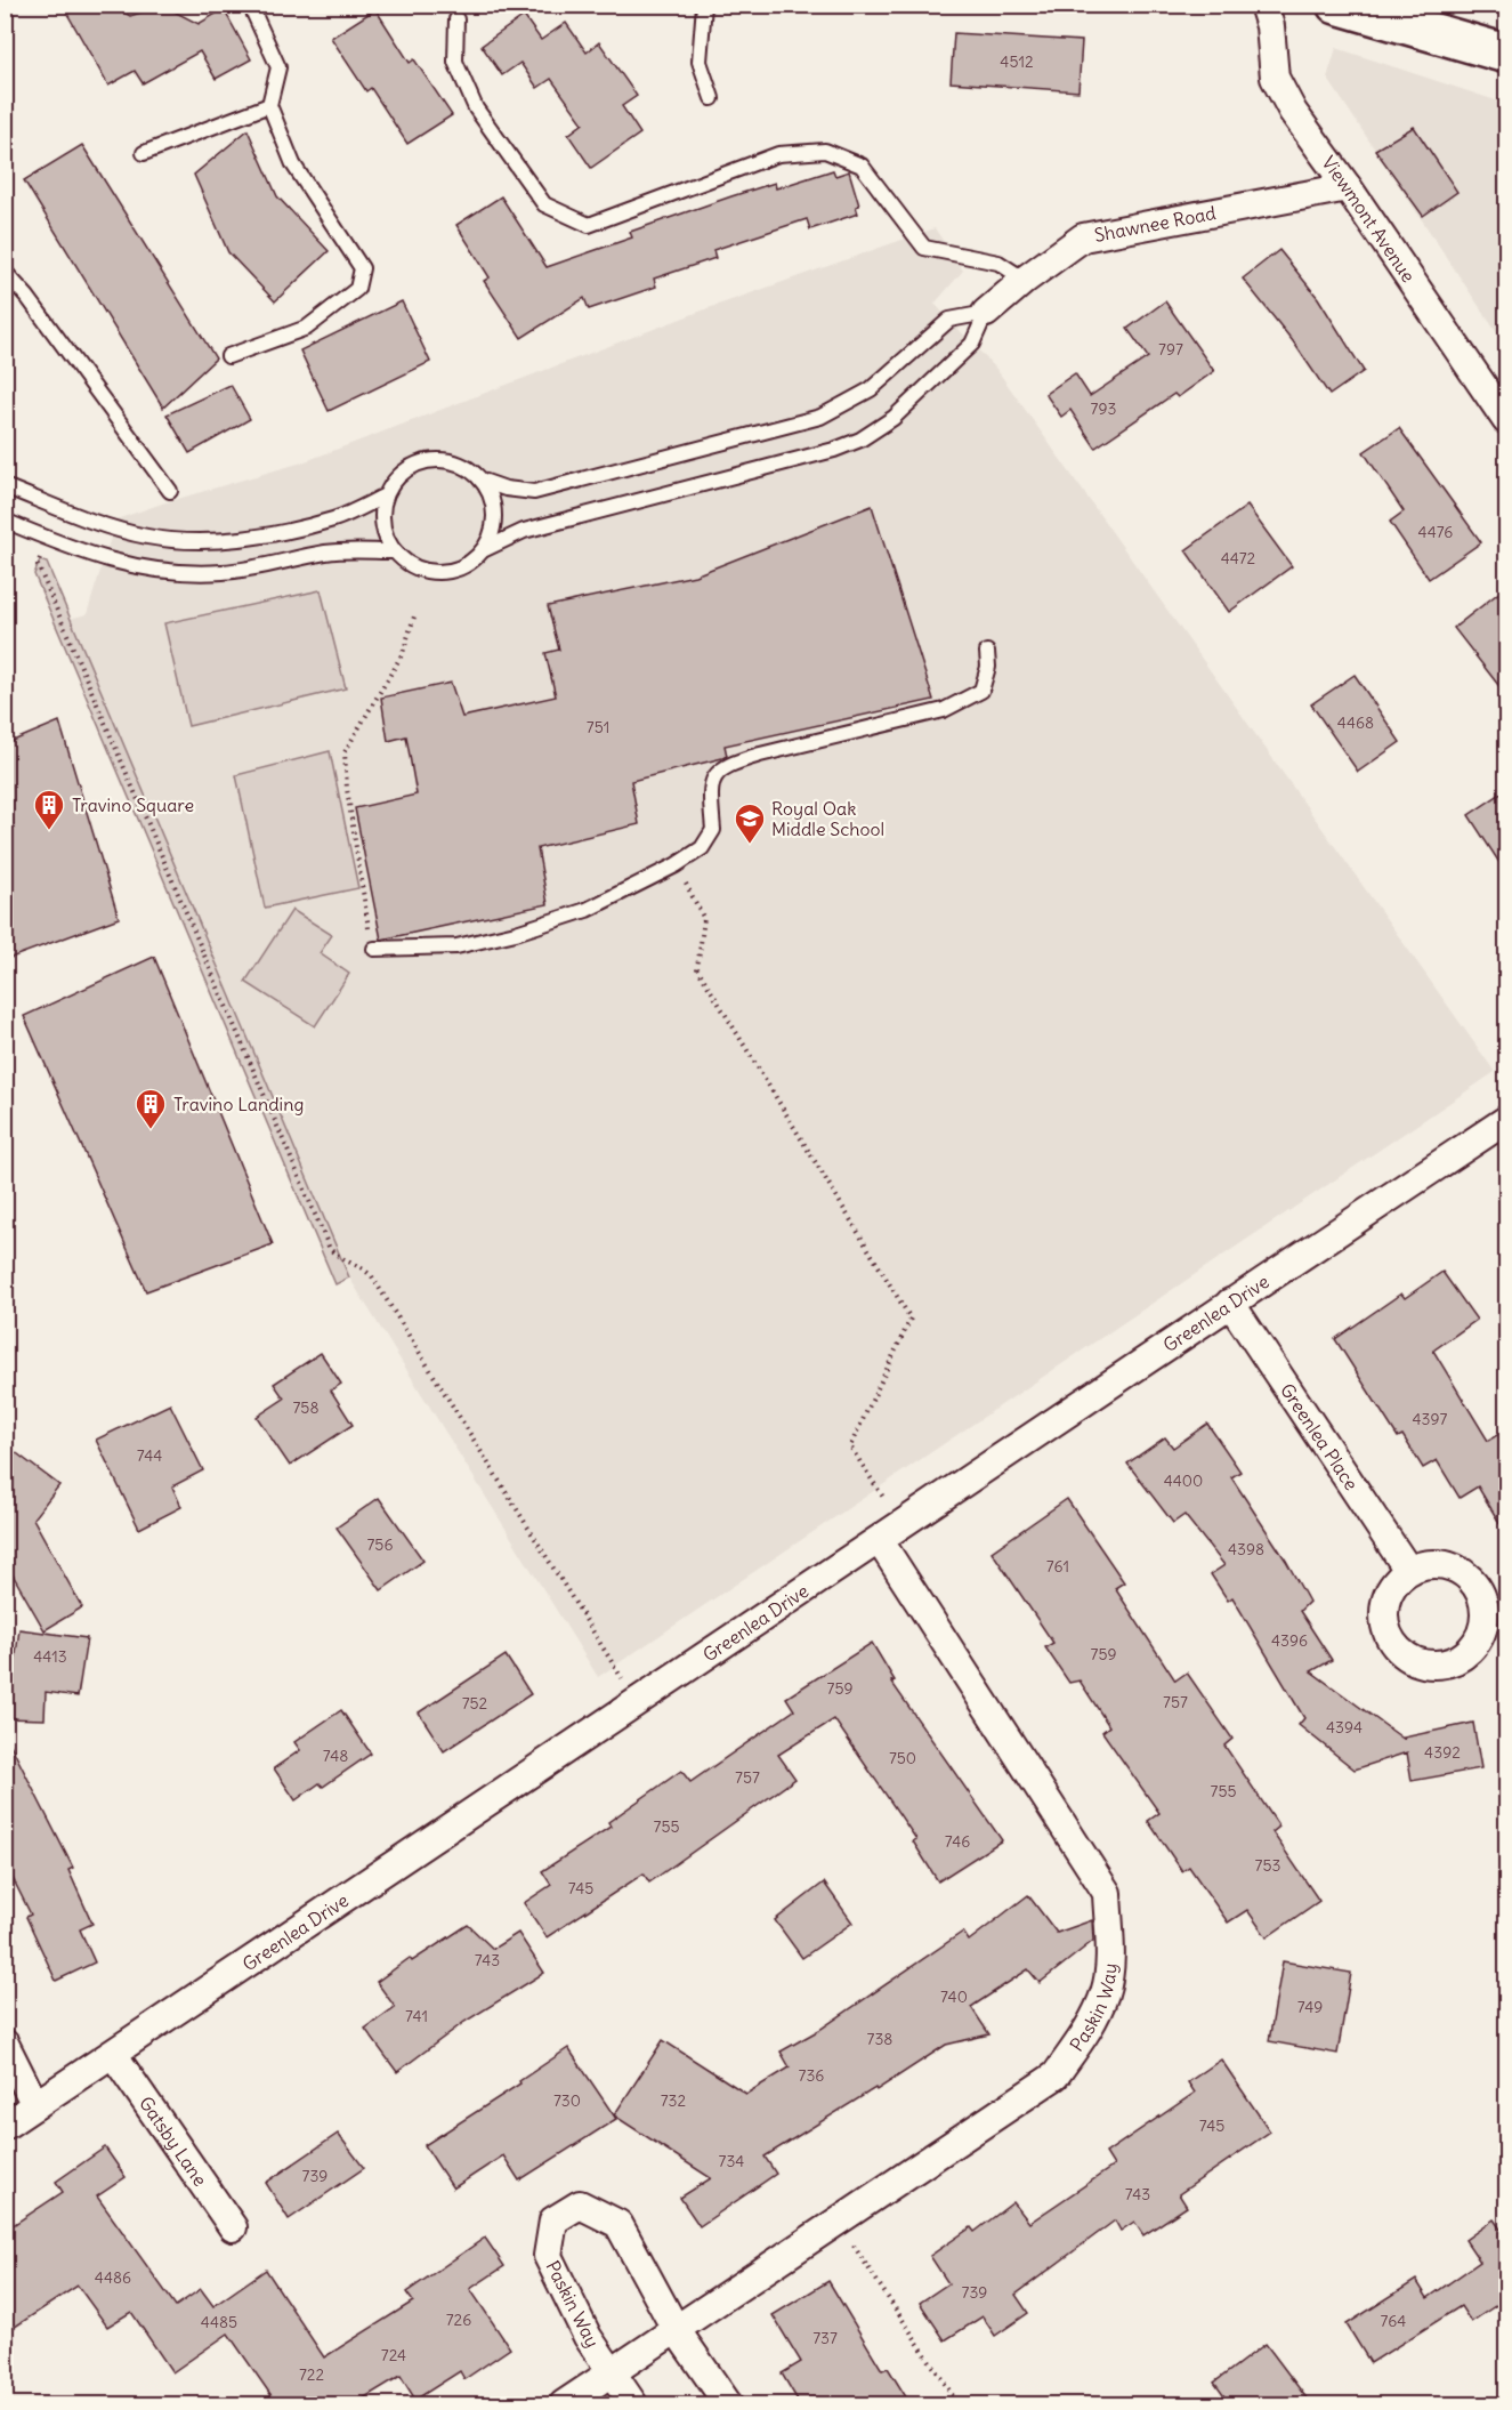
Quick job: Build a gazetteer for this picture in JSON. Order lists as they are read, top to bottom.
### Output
{
  "streets": {
    "street": [
      "Viewmont Avenue",
      "Shawnee Road",
      "Greenlea Drive",
      "Greenlea Place",
      "Paskin Way",
      "Gatsby Lane"
    ]
  },
  "crossings": [
    ["Viewmont Avenue", "Shawnee Road"],
    ["Greenlea Drive", "Greenlea Place"],
    ["Greenlea Drive", "Paskin Way"],
    ["Greenlea Drive", "Gatsby Lane"]
  ],
  "places": {
    "building": ["Travino Square", "Travino Landing"],
    "school or university": ["Royal Oak Middle School"]
  },
  "house_numbers": [
    "4512",
    "797",
    "793",
    "4476",
    "4472",
    "4468",
    "751",
    "758",
    "4397",
    "744",
    "4400",
    "756",
    "4398",
    "761",
    "4396",
    "759",
    "4413",
    "759",
    "757",
    "752",
    "4394",
    "4392",
    "748",
    "750",
    "757",
    "755",
    "755",
    "746",
    "753",
    "745",
    "743",
    "740",
    "749",
    "741",
    "738",
    "736",
    "730",
    "732",
    "745",
    "734",
    "739",
    "743",
    "4486",
    "739",
    "726",
    "764",
    "4485",
    "737",
    "724",
    "722"
  ]
}
